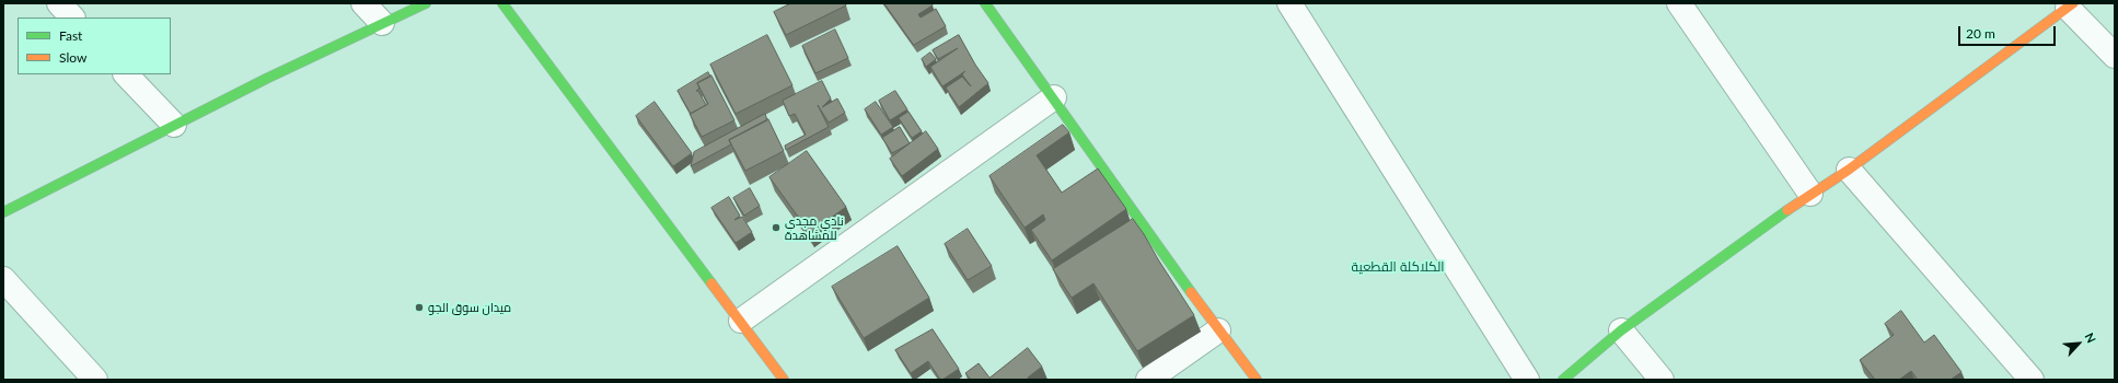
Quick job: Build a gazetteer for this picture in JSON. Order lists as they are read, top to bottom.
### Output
{
  "districts": ["الكلاكلة القطعية"],
  "places": ["نادي مجدي للمشاهدة", "ميدان سوق الجو"],
  "legend": ["Fast", "Slow"],
  "scale_bar": "20 m",
  "north": "top right"
}
